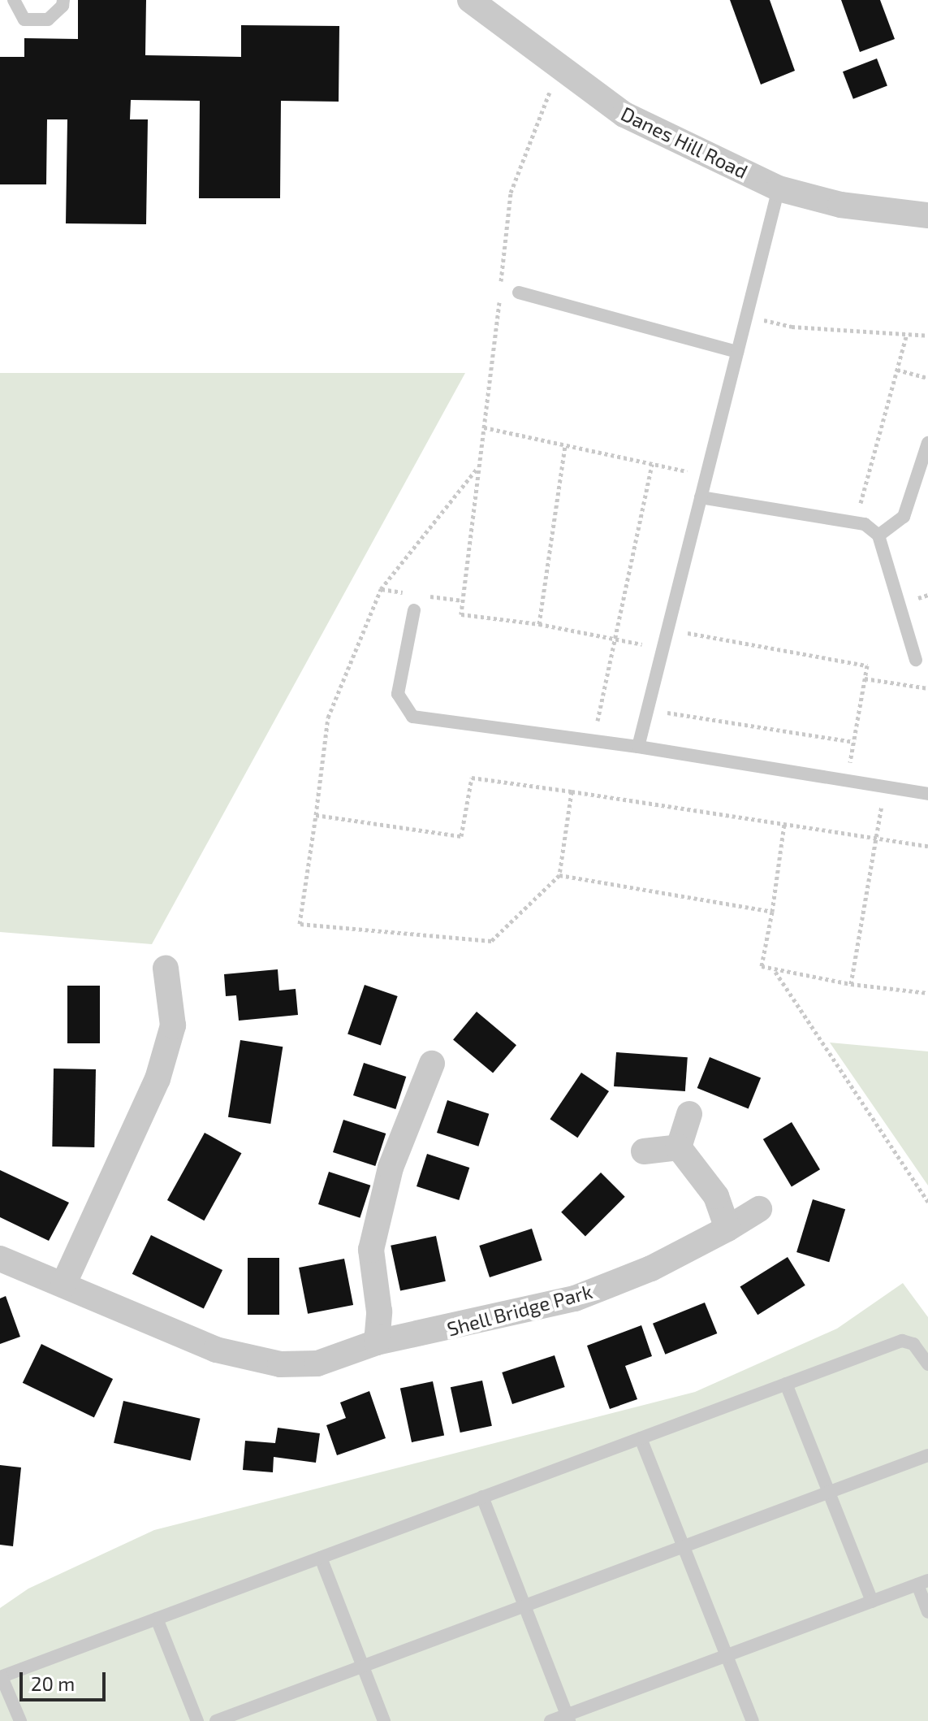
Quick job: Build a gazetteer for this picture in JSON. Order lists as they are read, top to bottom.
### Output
{
  "streets": {
    "street": ["Danes Hill Road", "Shell Bridge Park"]
  },
  "scale_bar": "20 m"
}
